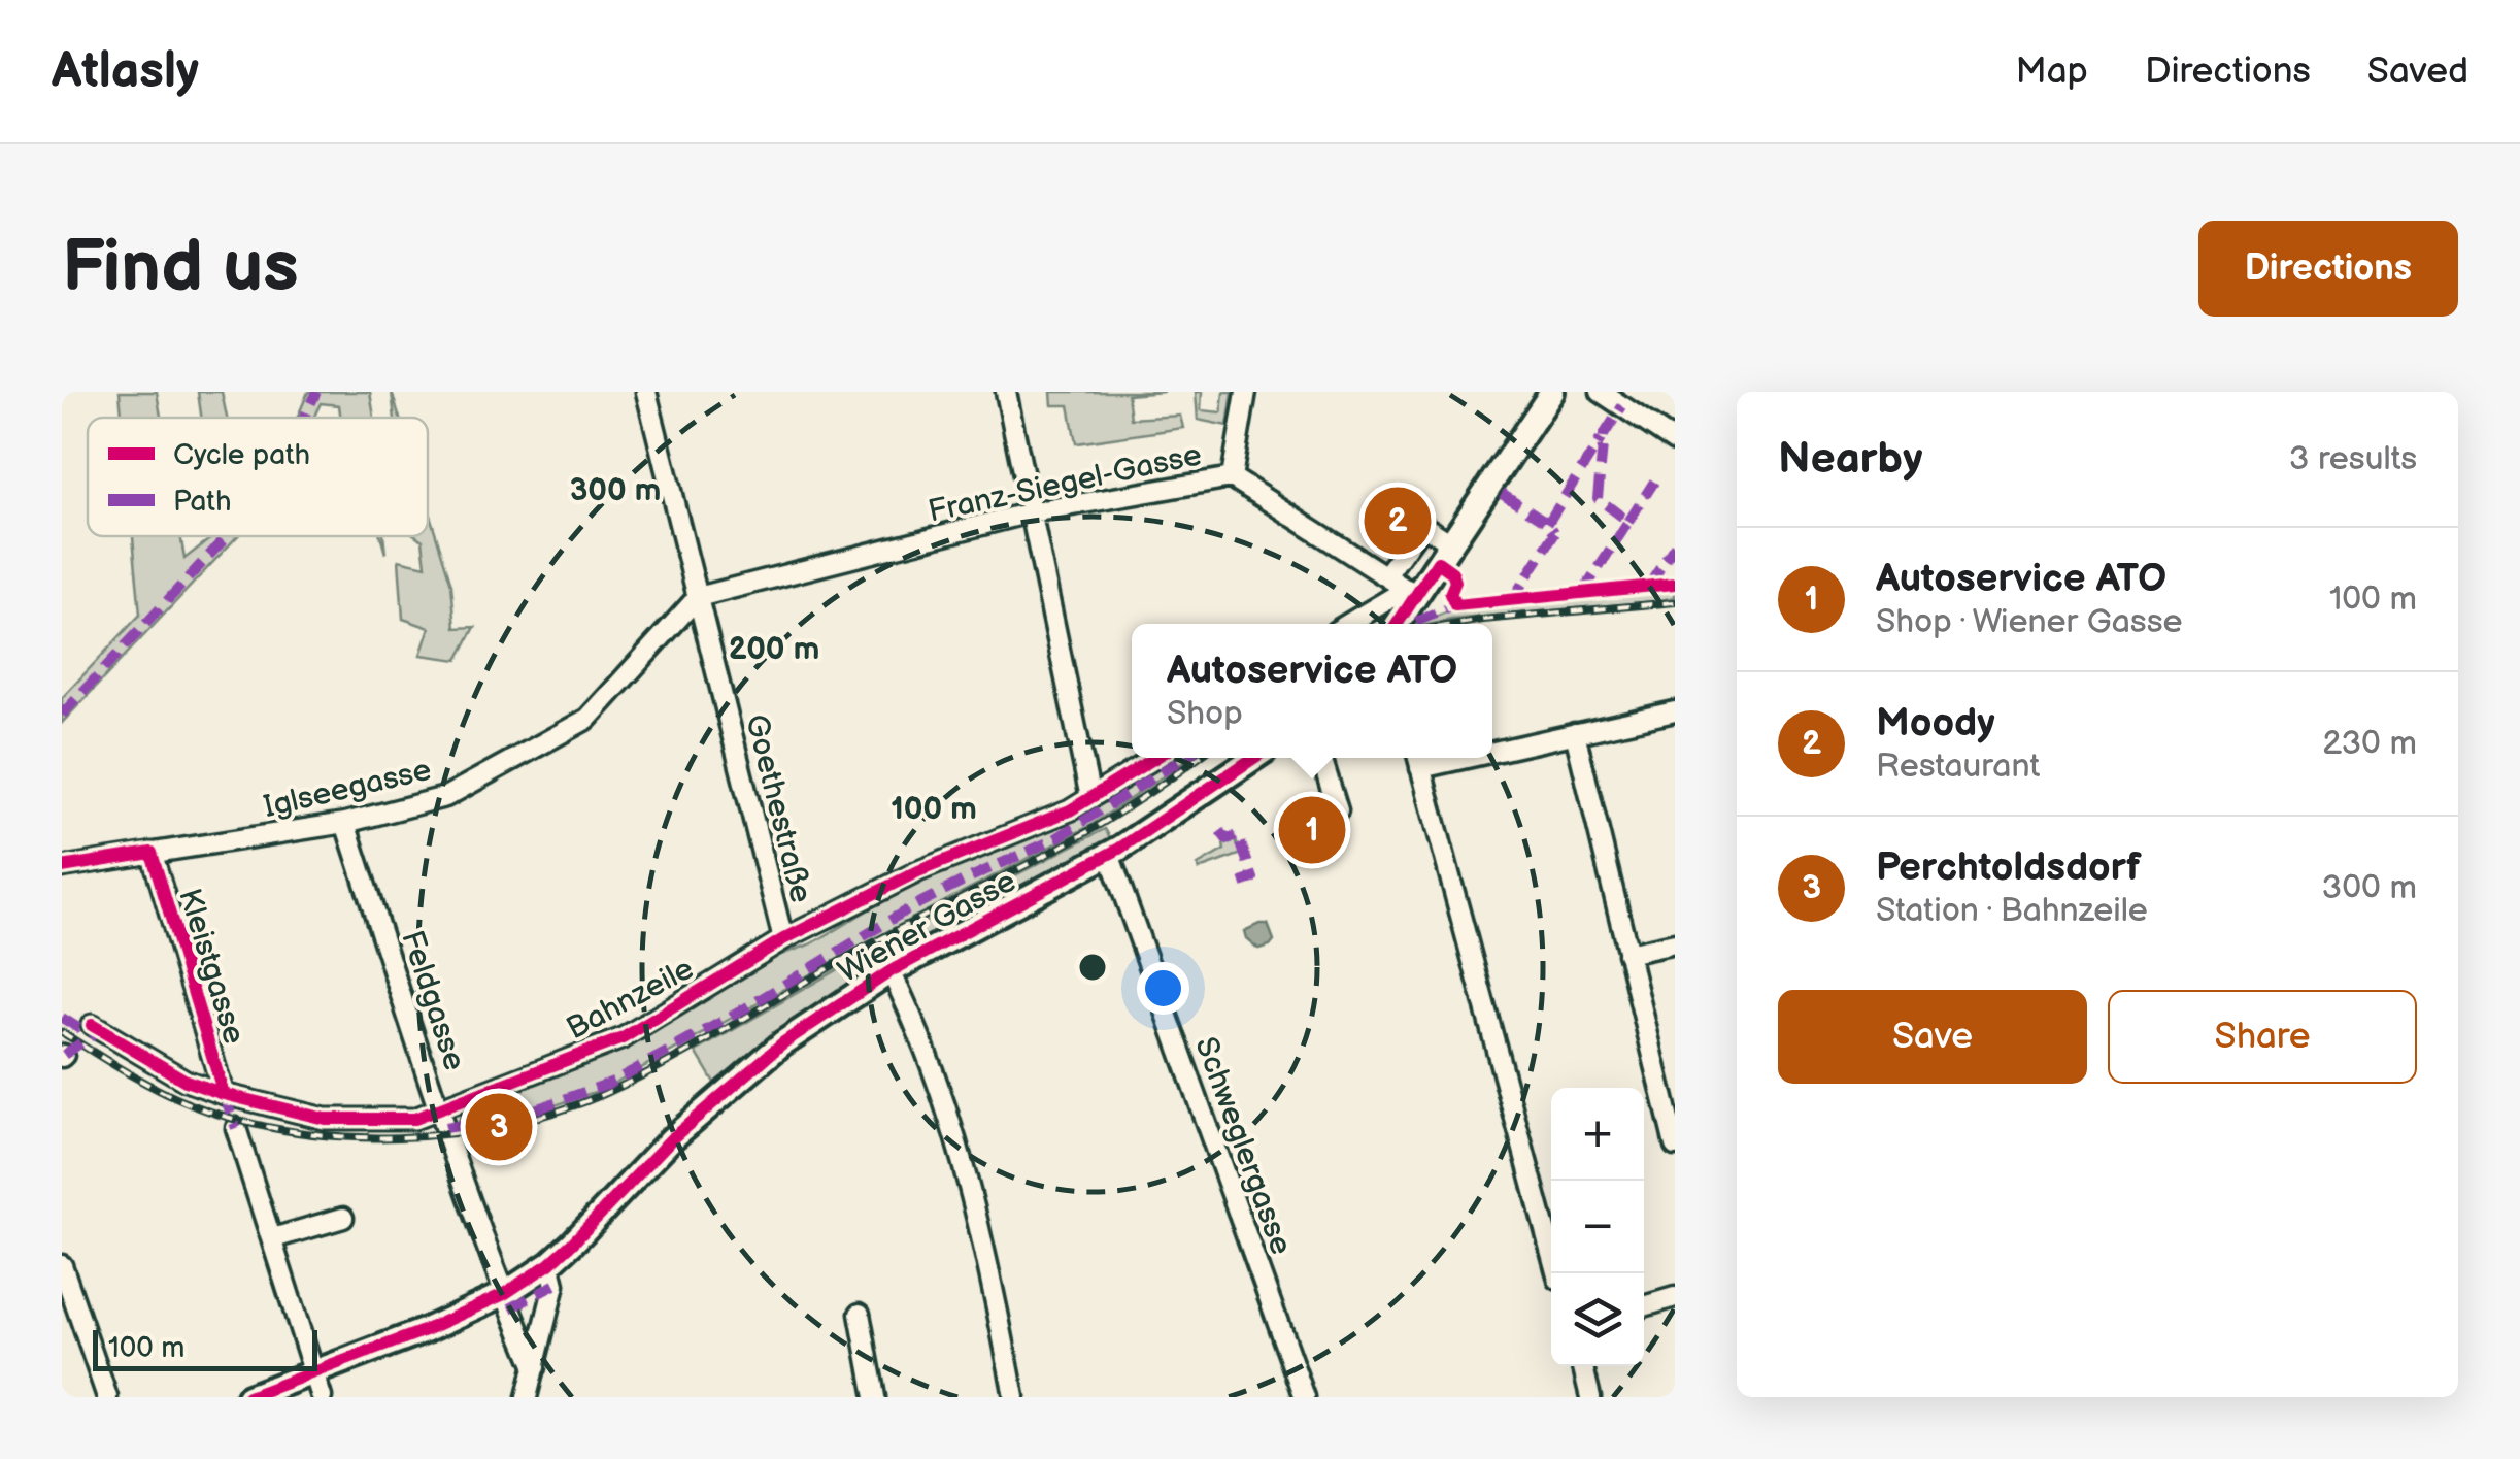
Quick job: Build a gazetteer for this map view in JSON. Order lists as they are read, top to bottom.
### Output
{
  "streets": {
    "main road": ["Wiener Gasse"],
    "street": [
      "Franz-Siegel-Gasse",
      "Iglseegasse",
      "Goethestraße",
      "Kleistgasse",
      "Bahnzeile",
      "Feldgasse",
      "Schweglergasse"
    ]
  },
  "crossings": [
    ["Franz-Siegel-Gasse", "Iglseegasse"],
    ["Franz-Siegel-Gasse", "Goethestraße"],
    ["Iglseegasse", "Goethestraße"],
    ["Iglseegasse", "Kleistgasse"],
    ["Iglseegasse", "Feldgasse"],
    ["Goethestraße", "Bahnzeile"],
    ["Wiener Gasse", "Feldgasse"],
    ["Wiener Gasse", "Schweglergasse"],
    ["Kleistgasse", "Bahnzeile"],
    ["Bahnzeile", "Feldgasse"]
  ],
  "legend": ["Cycle path", "Path"],
  "scale_bar": "100 m",
  "page": {
    "header": "Atlasly",
    "nav": ["Map", "Directions", "Saved"],
    "buttons": [
      "Directions",
      ["Save", "Share"]
    ],
    "title": "Find us",
    "heading": ["Nearby", "3 results"],
    "pins": ["2", "1", "3"],
    "list": [
      {
        "mark": "1",
        "name": "Autoservice ATO",
        "note": "Shop · Wiener Gasse",
        "value": "100 m"
      },
      {
        "mark": "2",
        "name": "Moody",
        "note": "Restaurant",
        "value": "230 m"
      },
      {
        "mark": "3",
        "name": "Perchtoldsdorf",
        "note": "Station · Bahnzeile",
        "value": "300 m"
      }
    ],
    "popup": ["Autoservice ATO", "Shop"],
    "map_buttons": ["+", "−"],
    "scale": "100 m"
  },
  "rings": ["300 m", "200 m", "100 m"]
}
